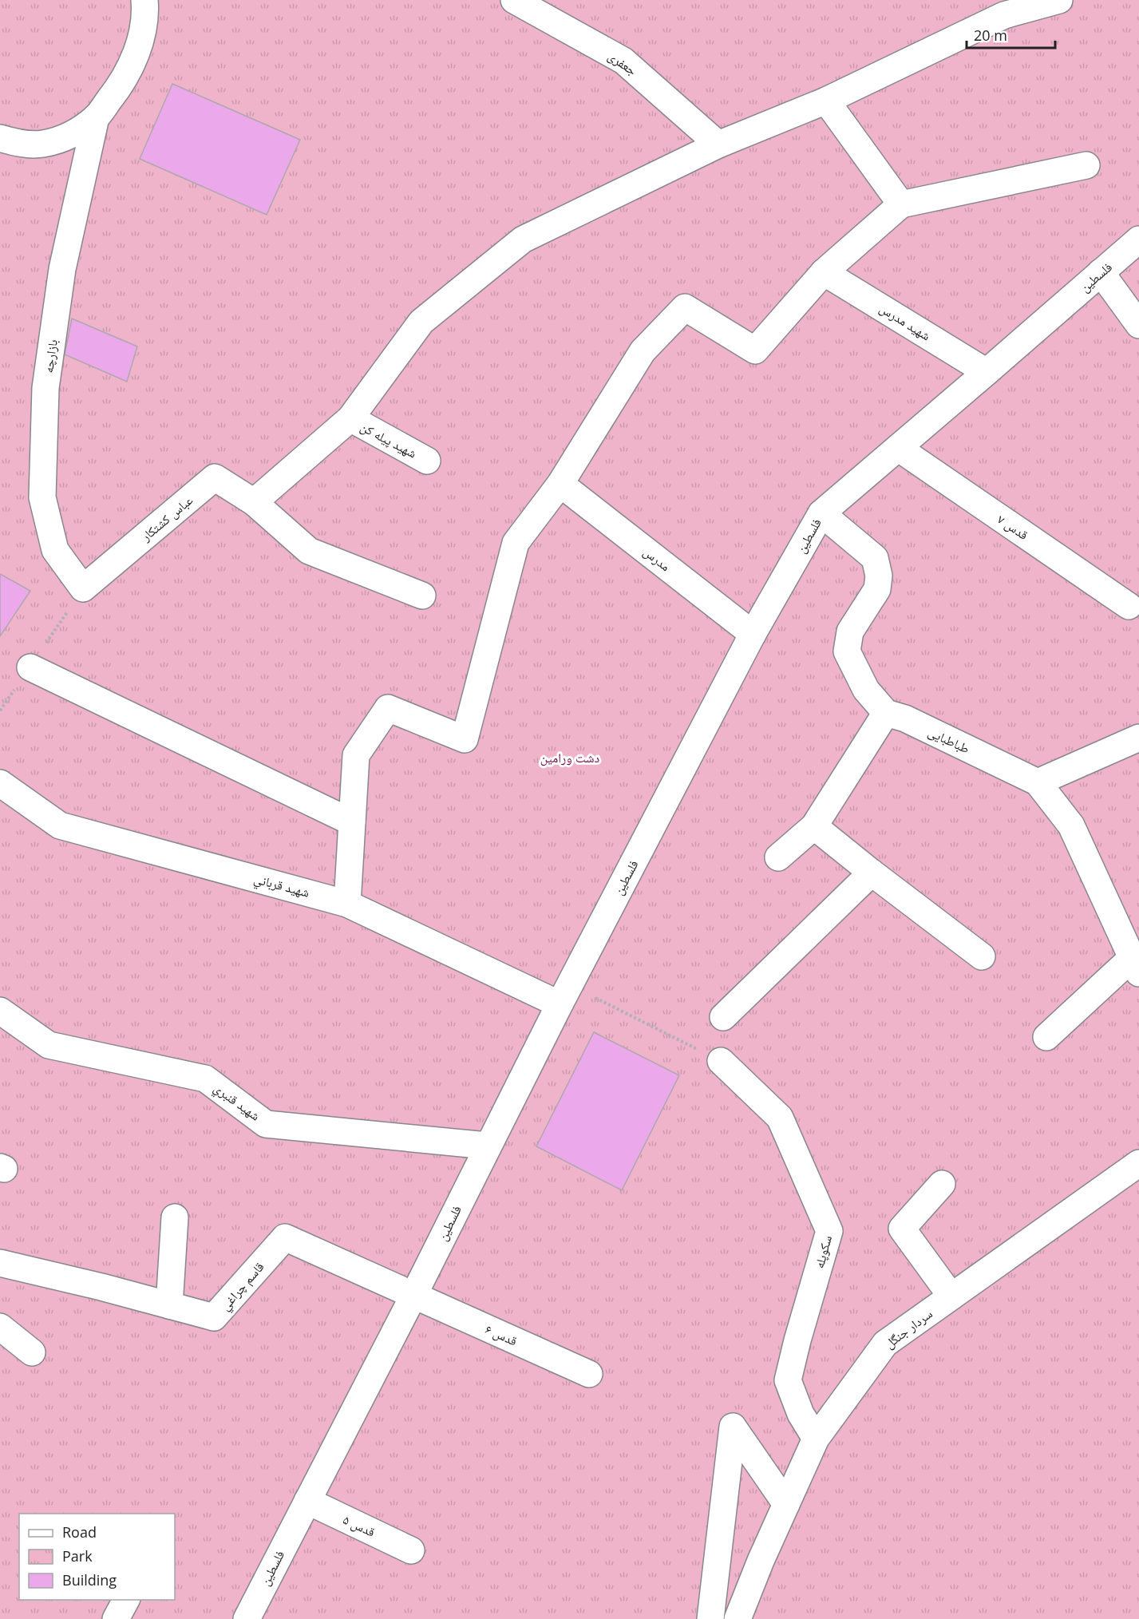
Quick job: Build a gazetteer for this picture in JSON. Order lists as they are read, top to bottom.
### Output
{
  "streets": {
    "street": [
      "جعفری",
      "فلسطین",
      "شهيد مدرس",
      "بازارچه",
      "شهيد پيله كن",
      "عباس كشتكار",
      "قدس ۷",
      "مدرس",
      "طباطبایی",
      "شهيد قرباني",
      "شهيد قنبري",
      "سکوپله",
      "قاسم چراغي",
      "سردار جنگل",
      "قدس ۶",
      "قدس ۵"
    ]
  },
  "crossings": [
    ["فلسطین", "شهيد مدرس"],
    ["فلسطین", "قدس ۷"],
    ["فلسطین", "مدرس"],
    ["فلسطین", "شهيد قرباني"],
    ["فلسطین", "شهيد قنبري"],
    ["فلسطین", "قاسم چراغي"],
    ["فلسطین", "قدس ۶"],
    ["فلسطین", "قدس ۵"],
    ["بازارچه", "عباس كشتكار"],
    ["سکوپله", "سردار جنگل"],
    ["قاسم چراغي", "قدس ۶"]
  ],
  "parks": ["دشت ورامین"],
  "legend": ["Road", "Park", "Building"],
  "scale_bar": "20 m"
}
